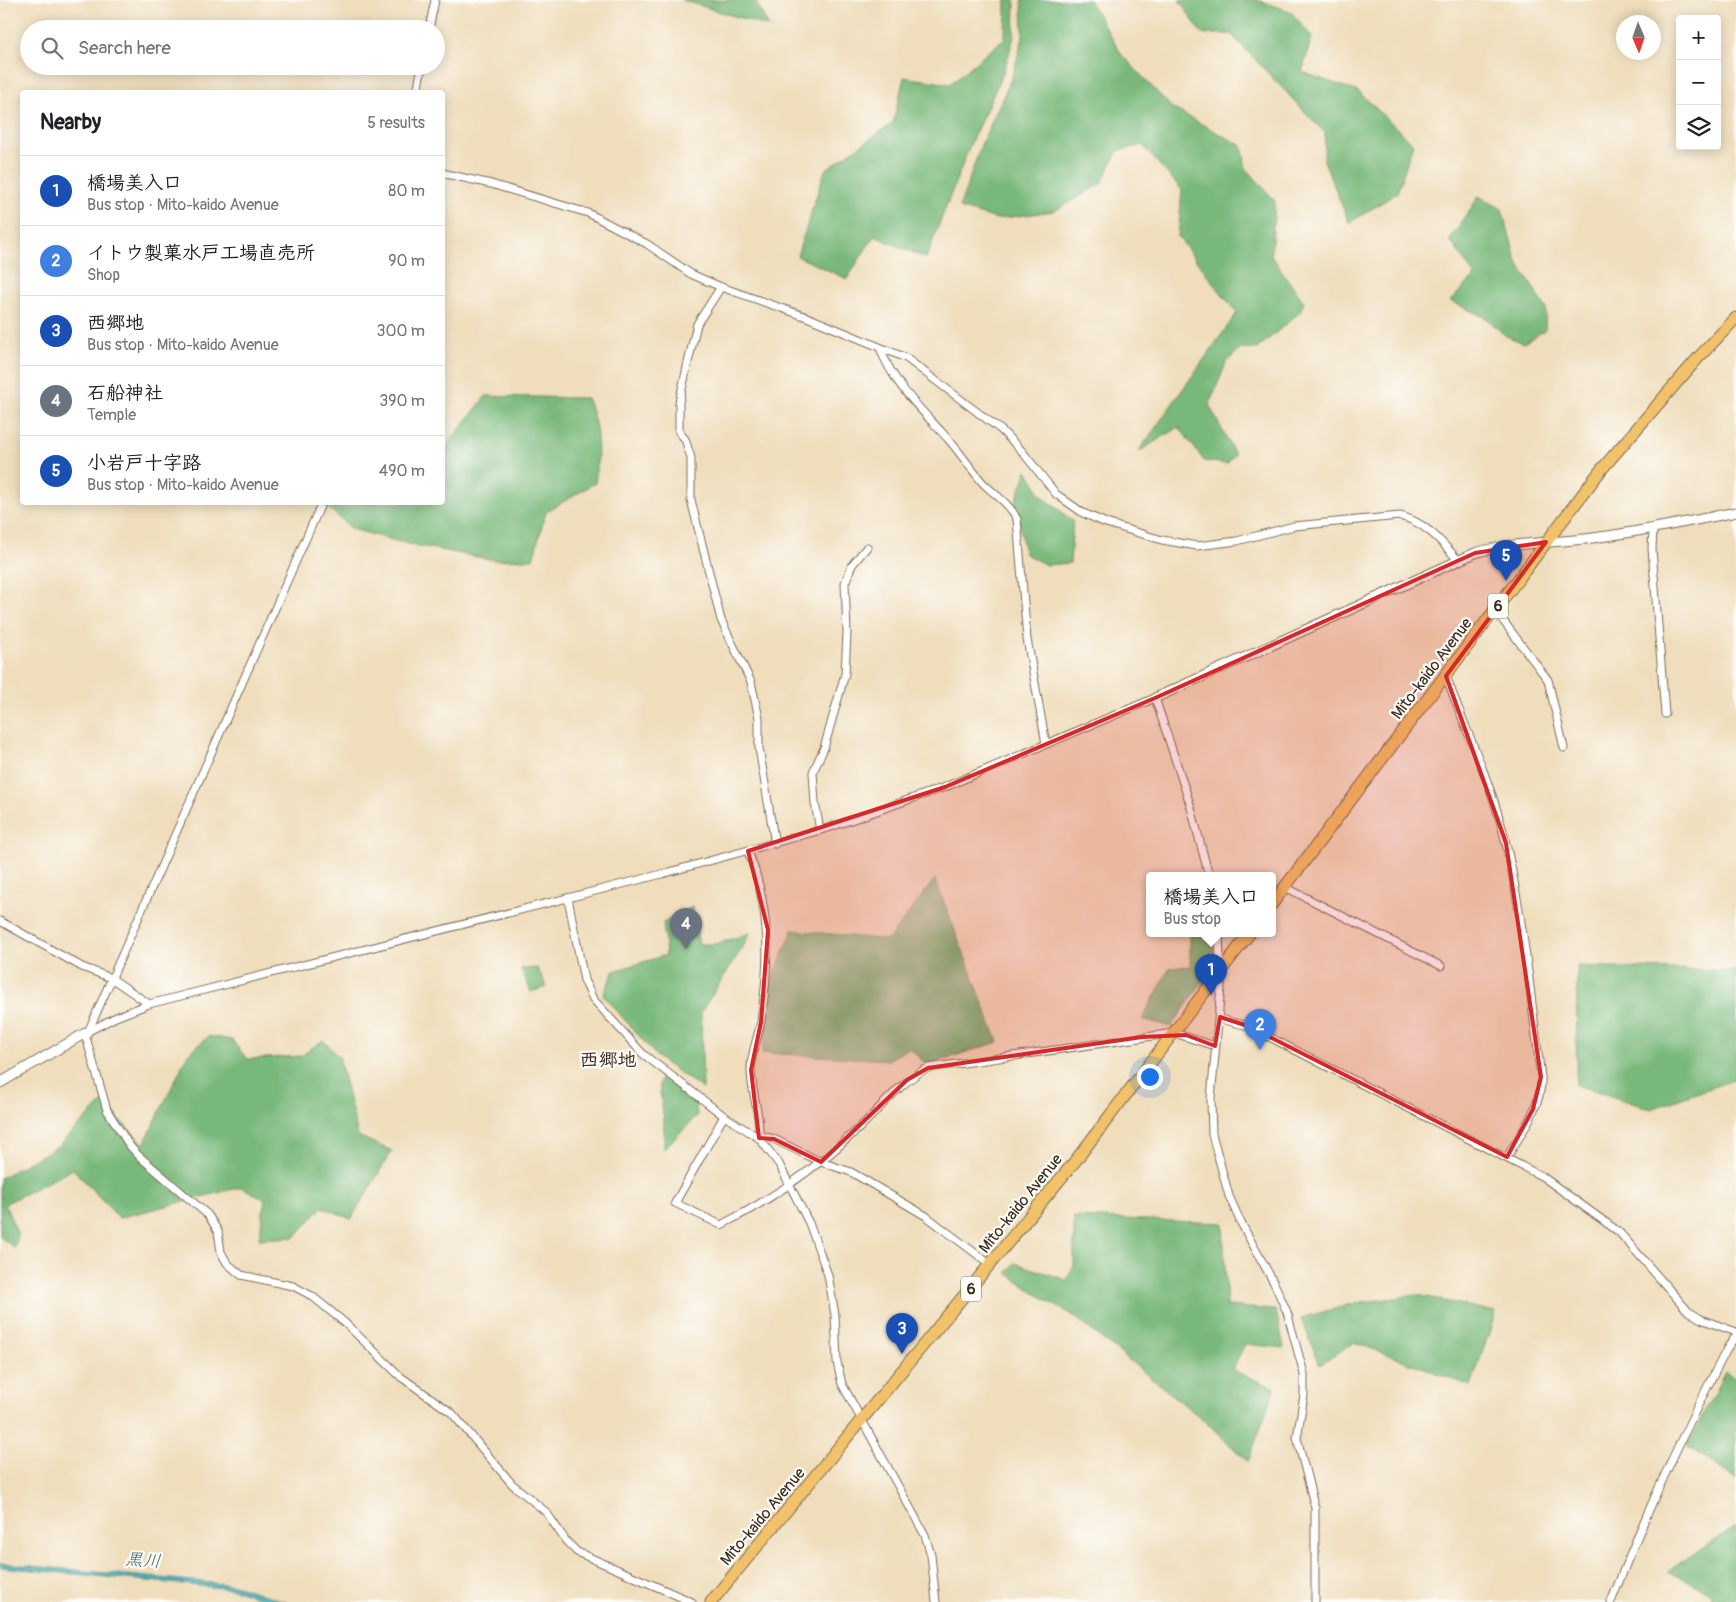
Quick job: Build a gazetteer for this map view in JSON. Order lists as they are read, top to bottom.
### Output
{
  "streets": {
    "highway": ["6", "Mito-kaido Avenue"]
  },
  "districts": ["西郷地"],
  "water": ["黒川"],
  "north": "bottom",
  "page": {
    "map_buttons": ["+", "−"],
    "search": "Search here",
    "heading": ["Nearby", "5 results"],
    "list": [
      {
        "mark": "1",
        "name": "橋場美入口",
        "note": "Bus stop · Mito-kaido Avenue",
        "value": "80 m"
      },
      {
        "mark": "2",
        "name": "イトウ製菓水戸工場直売所",
        "note": "Shop",
        "value": "90 m"
      },
      {
        "mark": "3",
        "name": "西郷地",
        "note": "Bus stop · Mito-kaido Avenue",
        "value": "300 m"
      },
      {
        "mark": "4",
        "name": "石船神社",
        "note": "Temple",
        "value": "390 m"
      },
      {
        "mark": "5",
        "name": "小岩戸十字路",
        "note": "Bus stop · Mito-kaido Avenue",
        "value": "490 m"
      }
    ],
    "pins": [
      "5",
      "4",
      "1",
      "2",
      "3"
    ],
    "popup": ["橋場美入口", "Bus stop"]
  }
}
